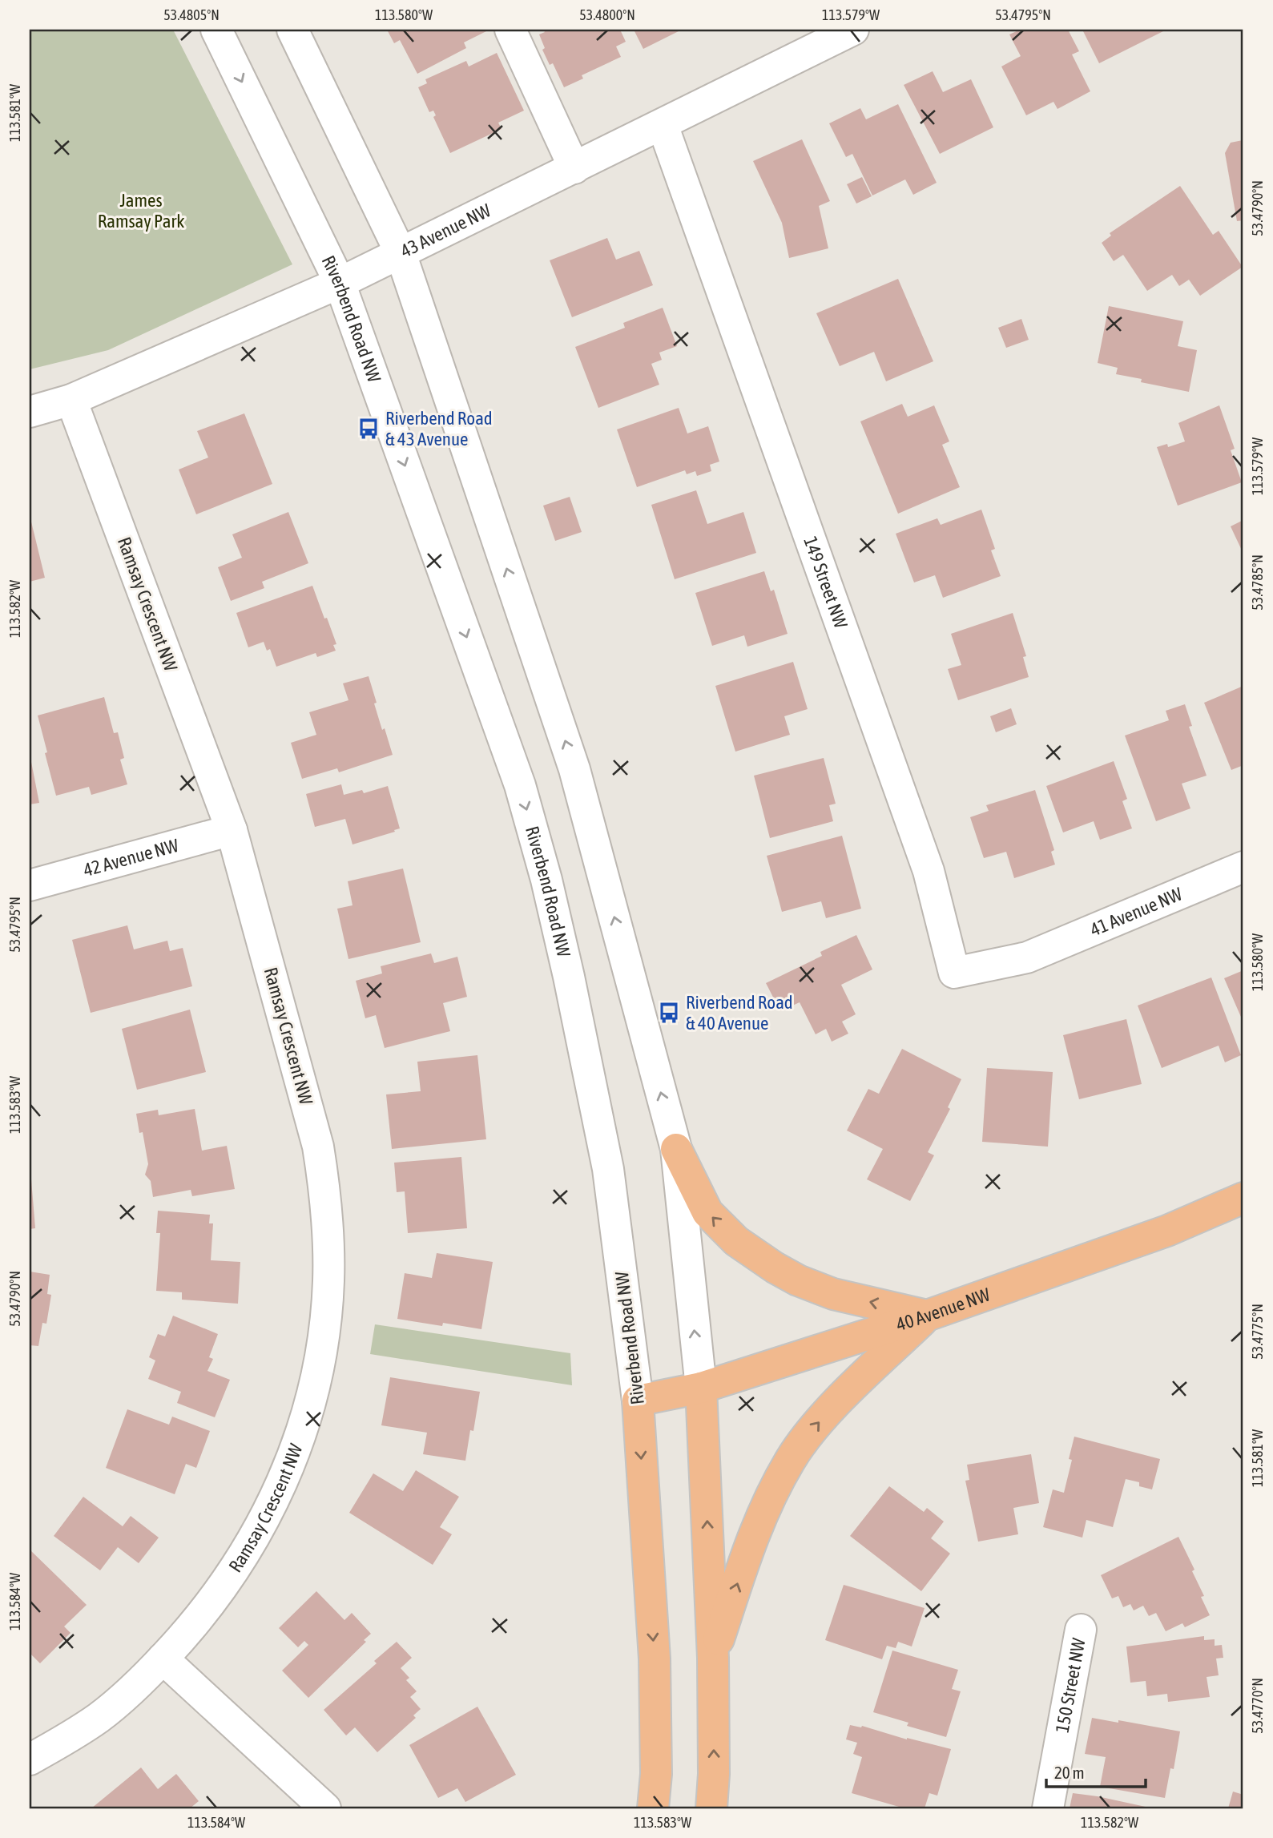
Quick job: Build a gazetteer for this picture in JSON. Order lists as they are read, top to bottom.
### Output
{
  "streets": {
    "main road": ["Riverbend Road NW", "40 Avenue NW"],
    "street": [
      "43 Avenue NW",
      "149 Street NW",
      "Ramsay Crescent NW",
      "42 Avenue NW",
      "41 Avenue NW",
      "150 Street NW"
    ]
  },
  "crossings": [
    ["43 Avenue NW", "Riverbend Road NW"],
    ["43 Avenue NW", "149 Street NW"],
    ["43 Avenue NW", "Ramsay Crescent NW"],
    ["Riverbend Road NW", "40 Avenue NW"],
    ["149 Street NW", "41 Avenue NW"],
    ["Ramsay Crescent NW", "42 Avenue NW"]
  ],
  "parks": ["James Ramsay Park"],
  "places": {
    "bus stop": ["Riverbend Road & 43 Avenue", "Riverbend Road & 40 Avenue"]
  },
  "scale_bar": "20 m",
  "coordinates": [
    "53.4805°N",
    "113.580°W",
    "53.4800°N",
    "113.579°W",
    "53.4795°N",
    "113.581°W",
    "53.4790°N",
    "53.4785°N",
    "113.582°W",
    "113.583°W",
    "53.4775°N",
    "113.584°W",
    "53.4770°N"
  ]
}
